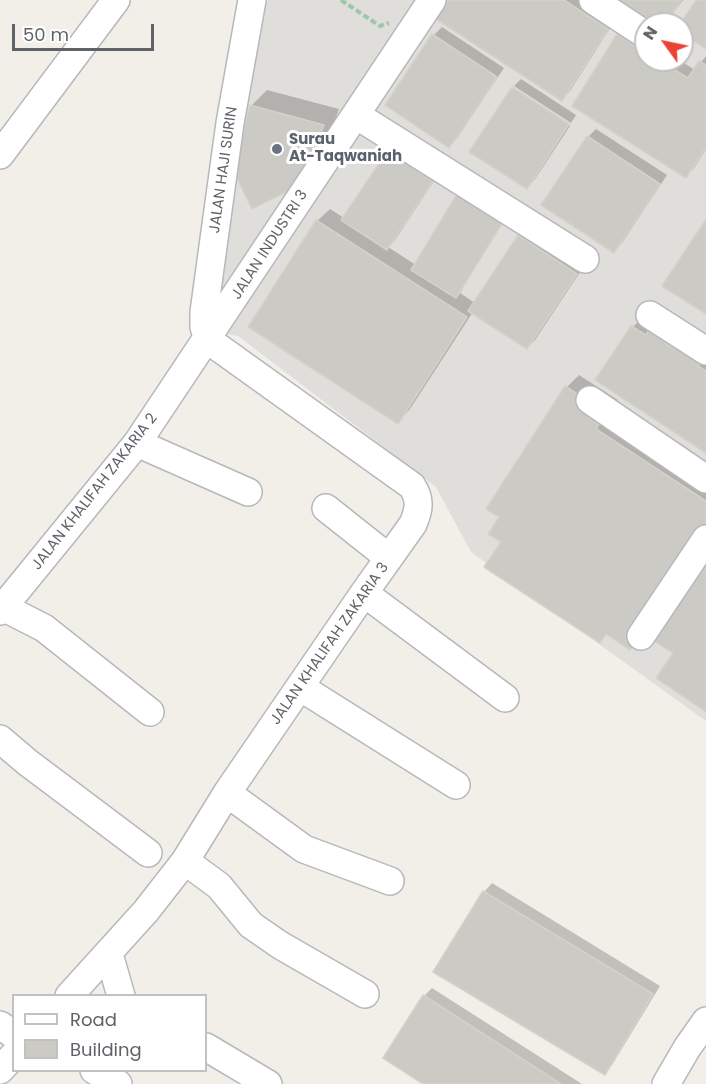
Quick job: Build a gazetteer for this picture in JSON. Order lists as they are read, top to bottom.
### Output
{
  "streets": {
    "street": [
      "JALAN HAJI SURIN",
      "JALAN INDUSTRI 3",
      "JALAN KHALIFAH ZAKARIA 2",
      "JALAN KHALIFAH ZAKARIA 3"
    ]
  },
  "crossings": [
    ["JALAN HAJI SURIN", "JALAN INDUSTRI 3"],
    ["JALAN HAJI SURIN", "JALAN KHALIFAH ZAKARIA 2"],
    ["JALAN HAJI SURIN", "JALAN KHALIFAH ZAKARIA 3"],
    ["JALAN INDUSTRI 3", "JALAN KHALIFAH ZAKARIA 2"],
    ["JALAN INDUSTRI 3", "JALAN KHALIFAH ZAKARIA 3"],
    ["JALAN KHALIFAH ZAKARIA 2", "JALAN KHALIFAH ZAKARIA 3"]
  ],
  "places": ["Surau At-Taqwaniah"],
  "legend": ["Road", "Building"],
  "scale_bar": "50 m",
  "north": "top left"
}
